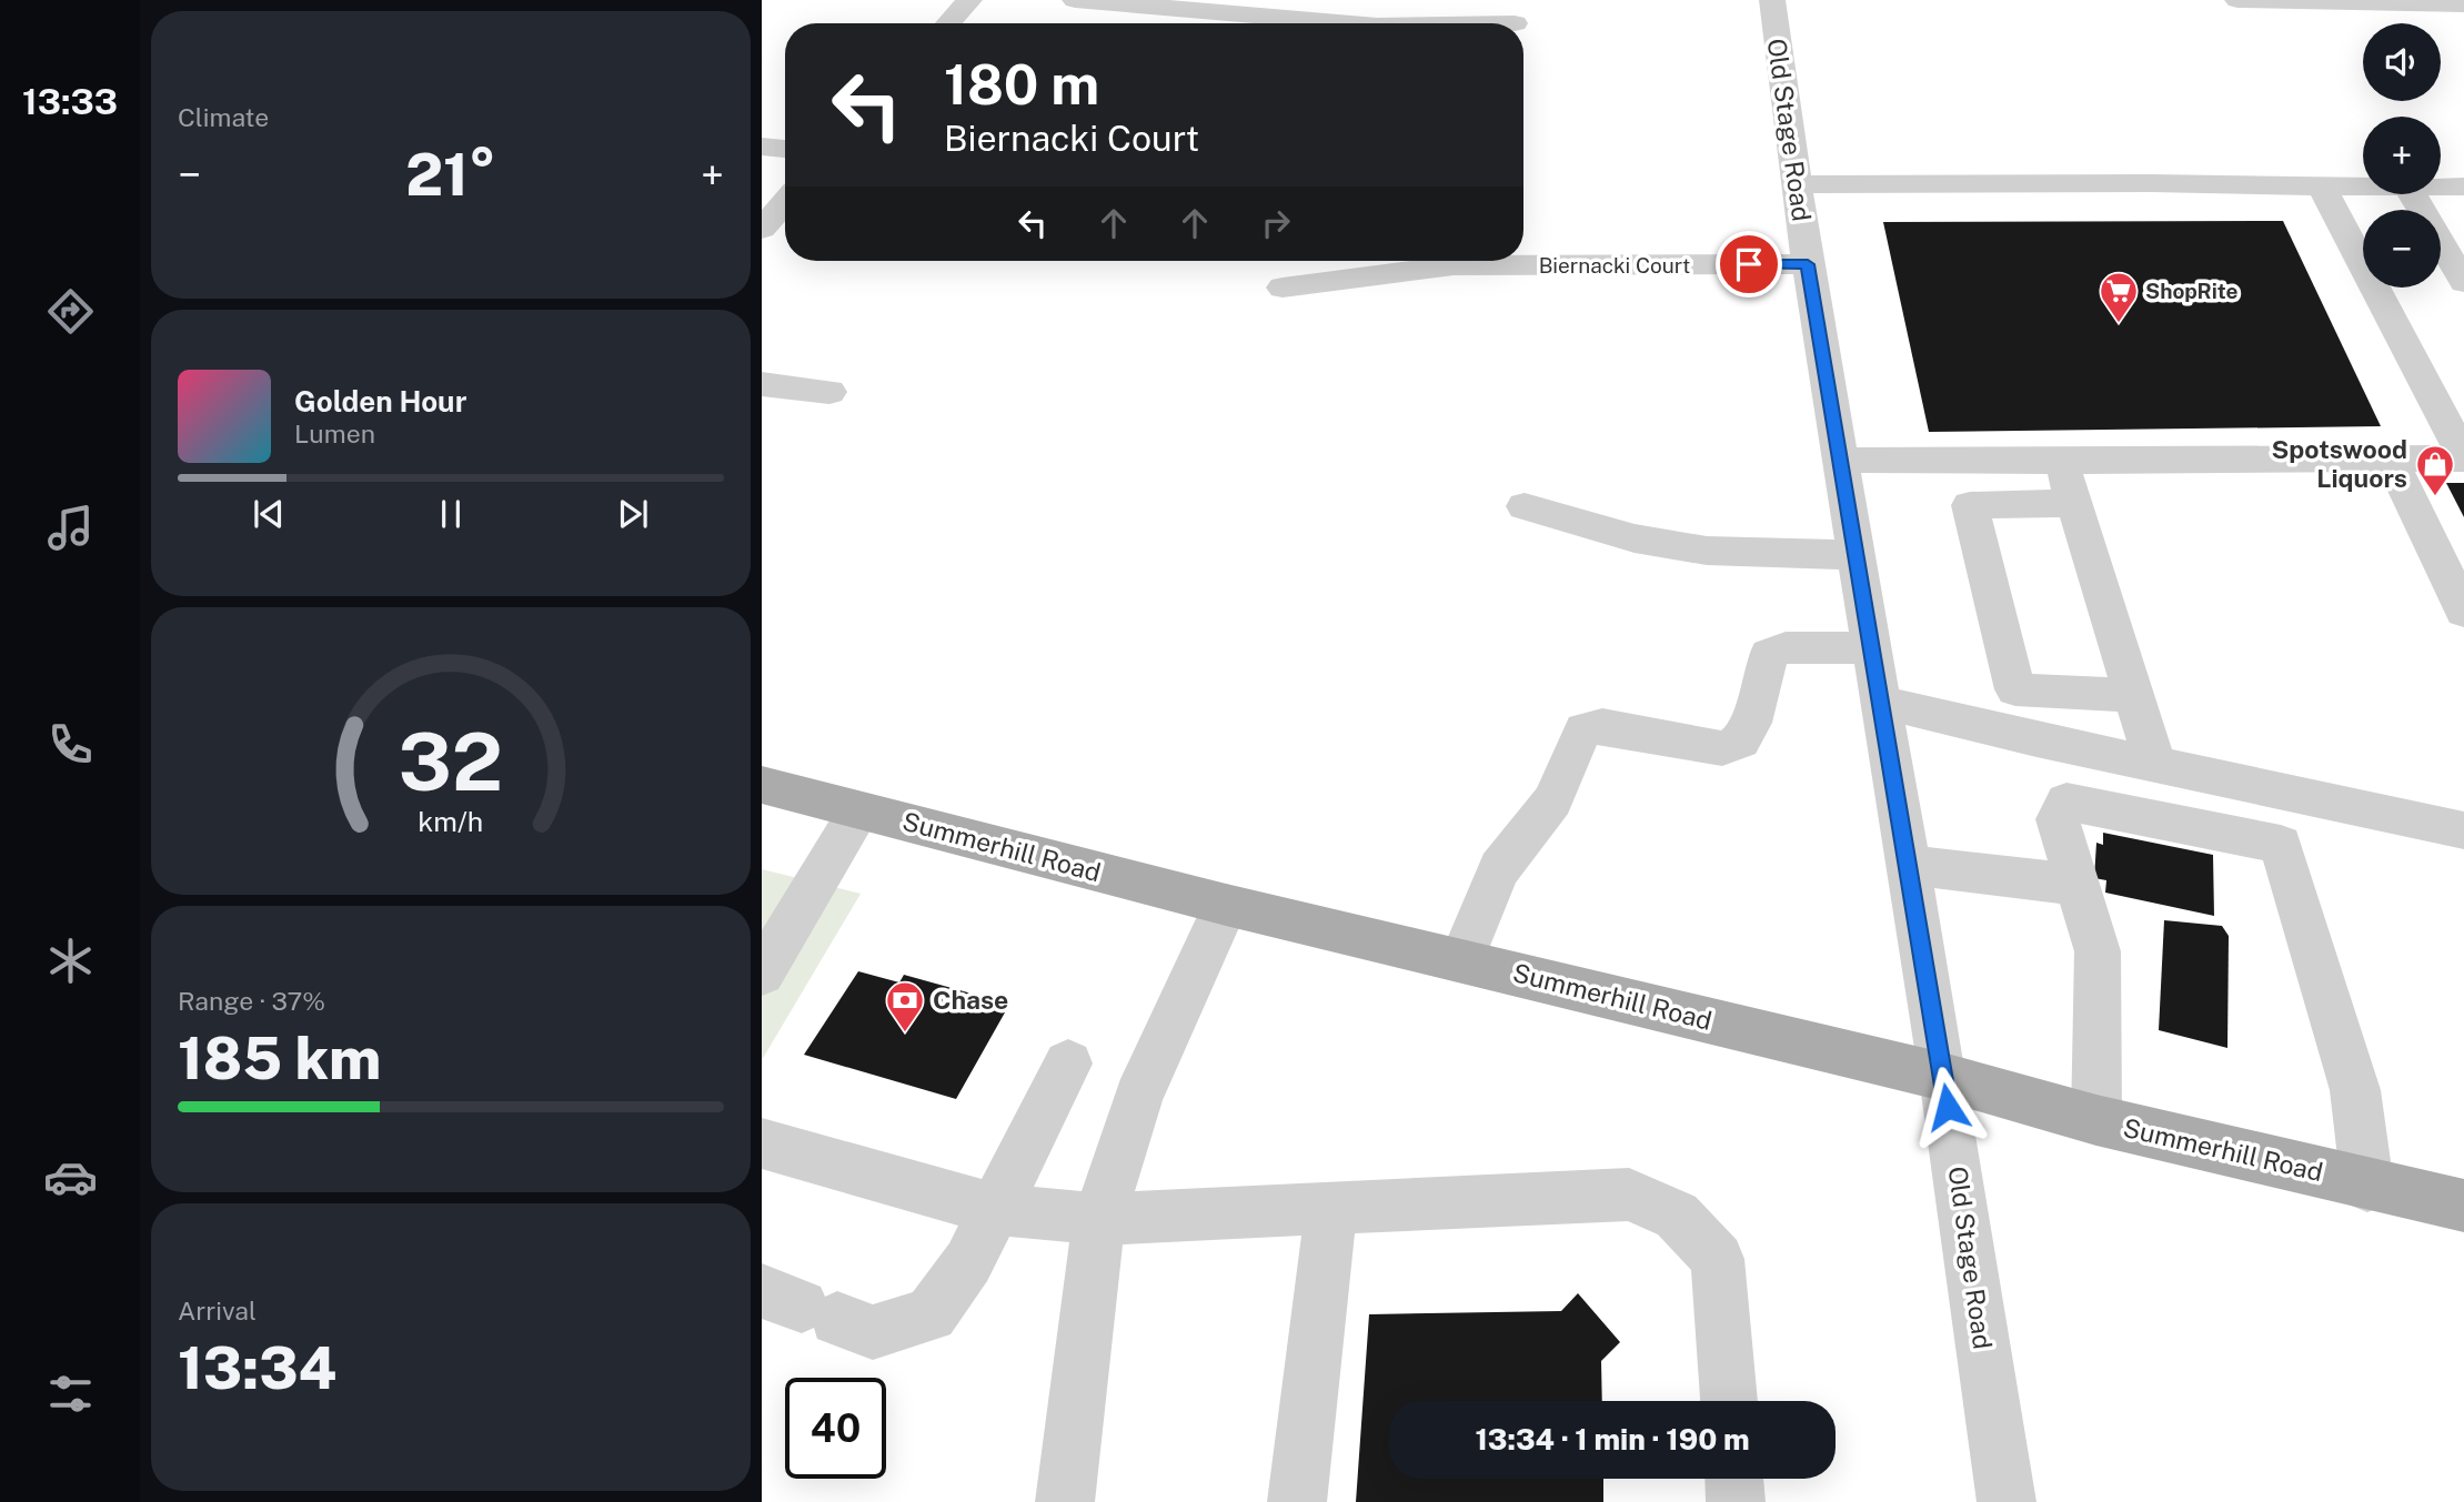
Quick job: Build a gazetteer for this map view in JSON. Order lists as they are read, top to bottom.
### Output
{
  "streets": {
    "main road": ["Summerhill Road"],
    "street": ["Old Stage Road", "Biernacki Court"]
  },
  "crossings": [
    ["Old Stage Road", "Biernacki Court"],
    ["Old Stage Road", "Summerhill Road"]
  ],
  "places": {
    "supermarket": ["ShopRite"],
    "shop": ["Spotswood Liquors"],
    "bank": ["Chase"]
  },
  "page": {
    "tabs": "13:33",
    "tile": [
      "Climate",
      ["Range · 37%", "185 km"],
      ["Arrival", "13:34"]
    ],
    "map_buttons": ["+", "−"],
    "turn": ["180 m", "Biernacki Court"],
    "heat": ["−", "21°", "+"],
    "song": ["Golden Hour", "Lumen"],
    "limit": "40",
    "trip": "13:34 · 1 min · 190 m",
    "gauge": ["32", "km/h"]
  }
}
